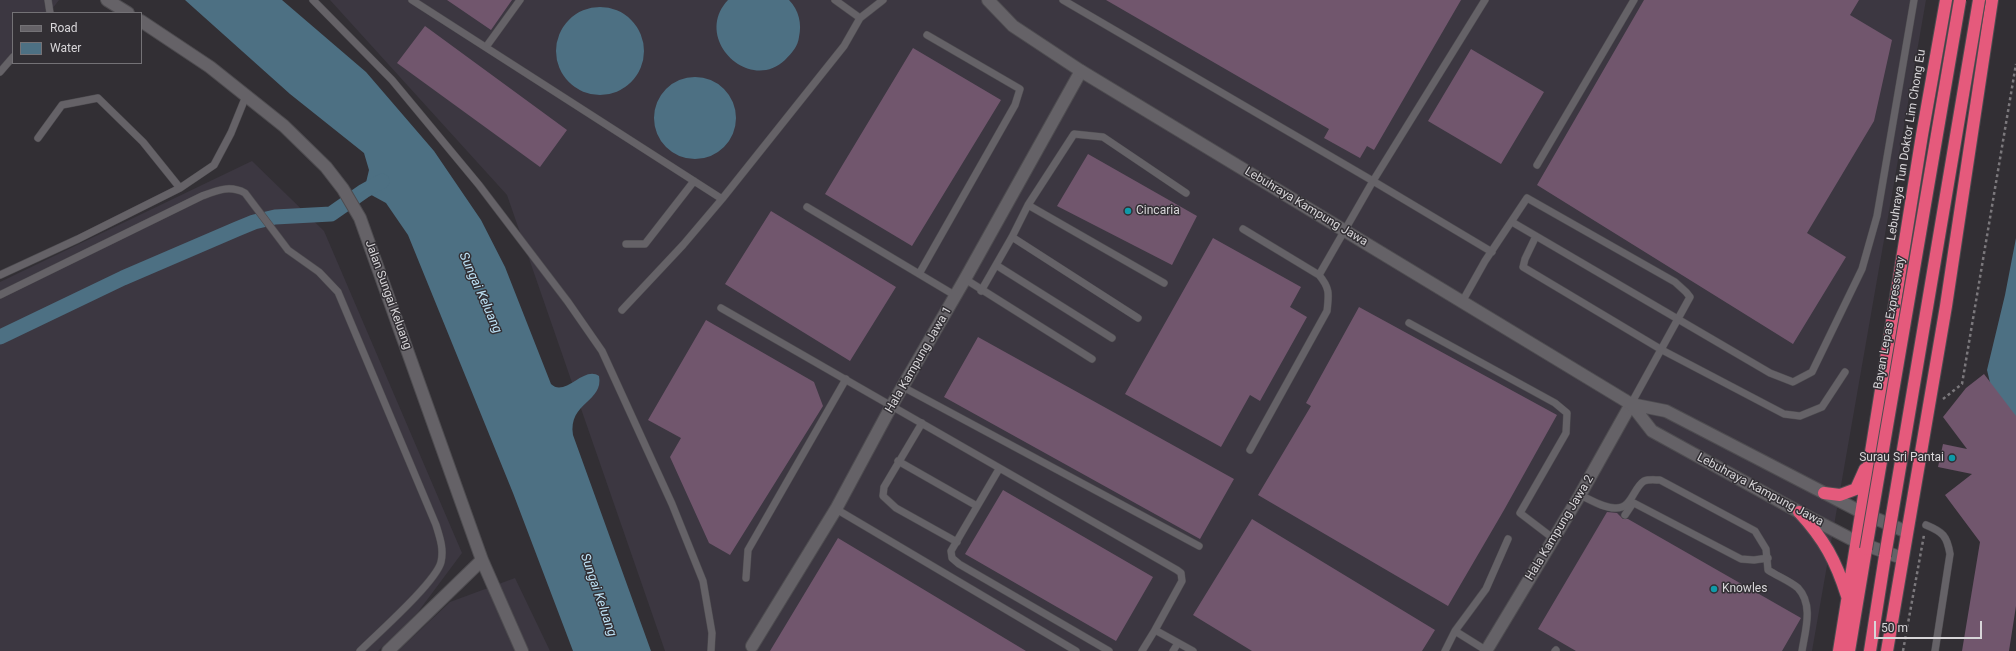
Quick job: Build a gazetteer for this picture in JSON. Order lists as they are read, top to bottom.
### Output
{
  "streets": {
    "highway": ["Lebuhraya Tun Doktor Lim Chong Eu", "Bayan Lepas Expressway"],
    "street": [
      "Lebuhraya Kampung Jawa",
      "Jalan Sungai Keluang",
      "Hala Kampung Jawa 1",
      "Hala Kampung Jawa 2"
    ]
  },
  "crossings": [
    ["Lebuhraya Tun Doktor Lim Chong Eu", "Lebuhraya Kampung Jawa"],
    ["Lebuhraya Kampung Jawa", "Hala Kampung Jawa 1"],
    ["Lebuhraya Kampung Jawa", "Hala Kampung Jawa 2"]
  ],
  "water": ["Sungai Keluang"],
  "places": ["Cincaria", "Surau Sri Pantai", "Knowles"],
  "legend": ["Road", "Water"],
  "scale_bar": "50 m"
}
